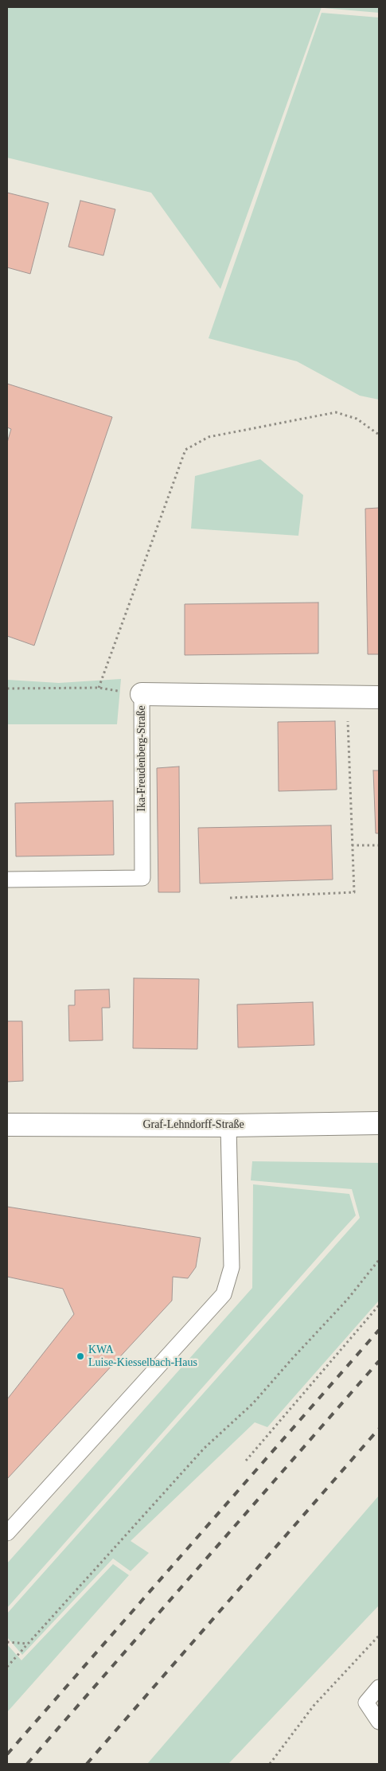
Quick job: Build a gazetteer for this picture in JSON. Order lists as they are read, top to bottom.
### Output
{
  "streets": {
    "street": ["Ika-Freudenberg-Straße", "Graf-Lehndorff-Straße"]
  },
  "places": ["KWA Luise-Kiesselbach-Haus"]
}
